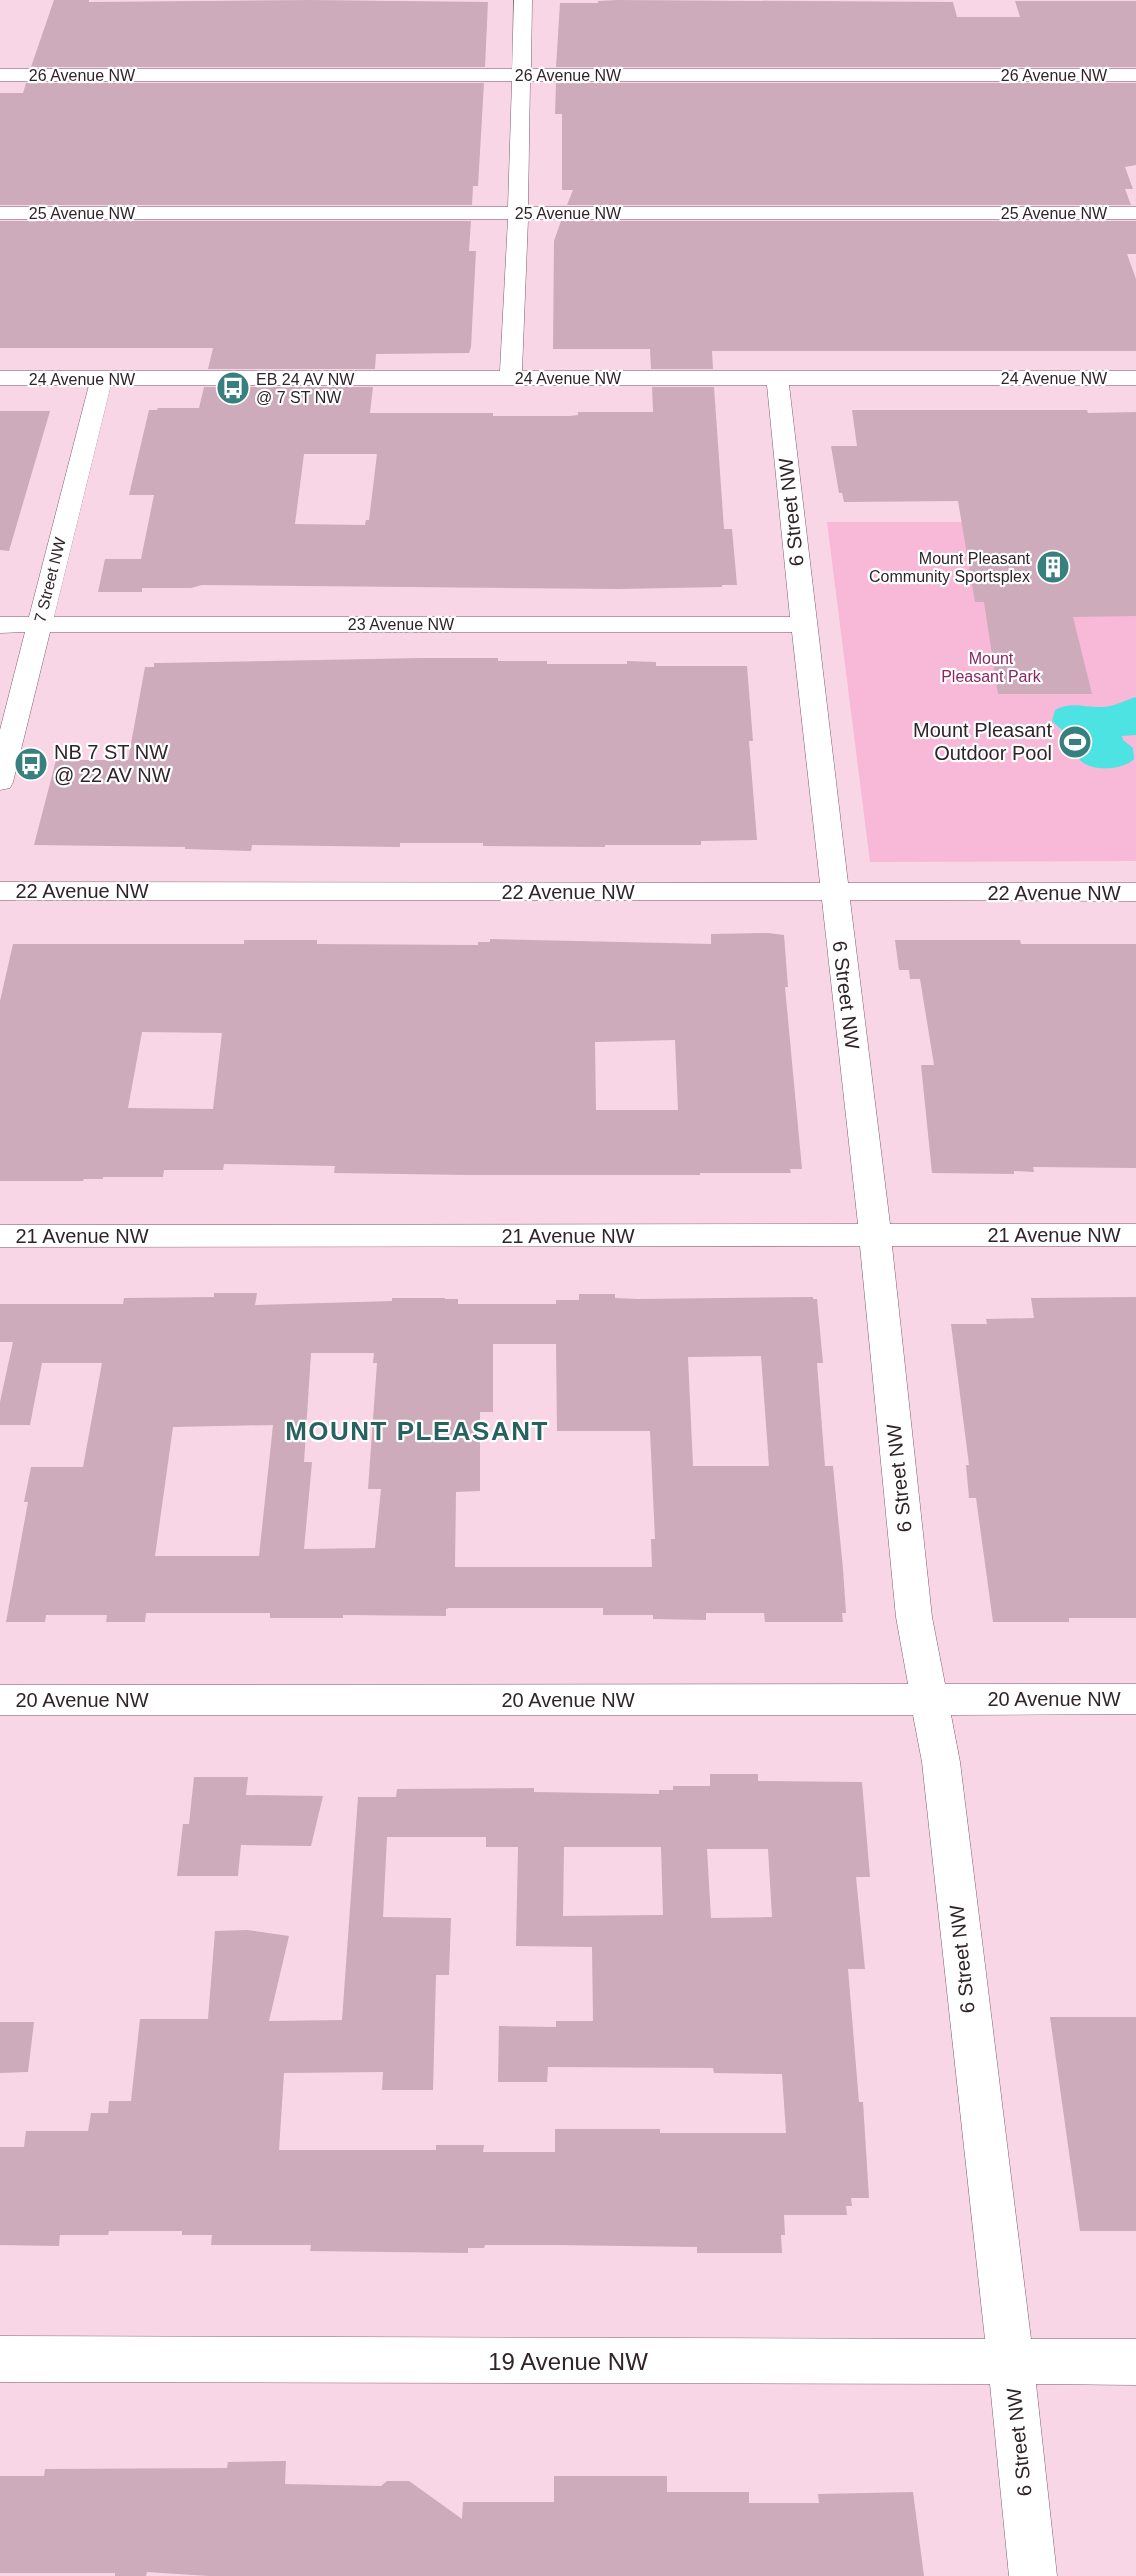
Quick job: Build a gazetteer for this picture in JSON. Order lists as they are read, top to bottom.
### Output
{
  "streets": {
    "street": [
      "26 Avenue NW",
      "25 Avenue NW",
      "24 Avenue NW",
      "6 Street NW",
      "7 Street NW",
      "23 Avenue NW",
      "22 Avenue NW",
      "21 Avenue NW",
      "20 Avenue NW",
      "19 Avenue NW"
    ]
  },
  "crossings": [
    ["24 Avenue NW", "6 Street NW"],
    ["24 Avenue NW", "7 Street NW"],
    ["6 Street NW", "23 Avenue NW"],
    ["6 Street NW", "22 Avenue NW"],
    ["6 Street NW", "21 Avenue NW"],
    ["6 Street NW", "20 Avenue NW"],
    ["6 Street NW", "19 Avenue NW"],
    ["7 Street NW", "23 Avenue NW"]
  ],
  "districts": ["MOUNT PLEASANT"],
  "parks": ["Mount Pleasant Park"],
  "places": {
    "bus stop": ["EB 24 AV NW @ 7 ST NW", "NB 7 ST NW @ 22 AV NW"],
    "building": ["Mount Pleasant Community Sportsplex"],
    "sports": ["Mount Pleasant Outdoor Pool"]
  }
}
